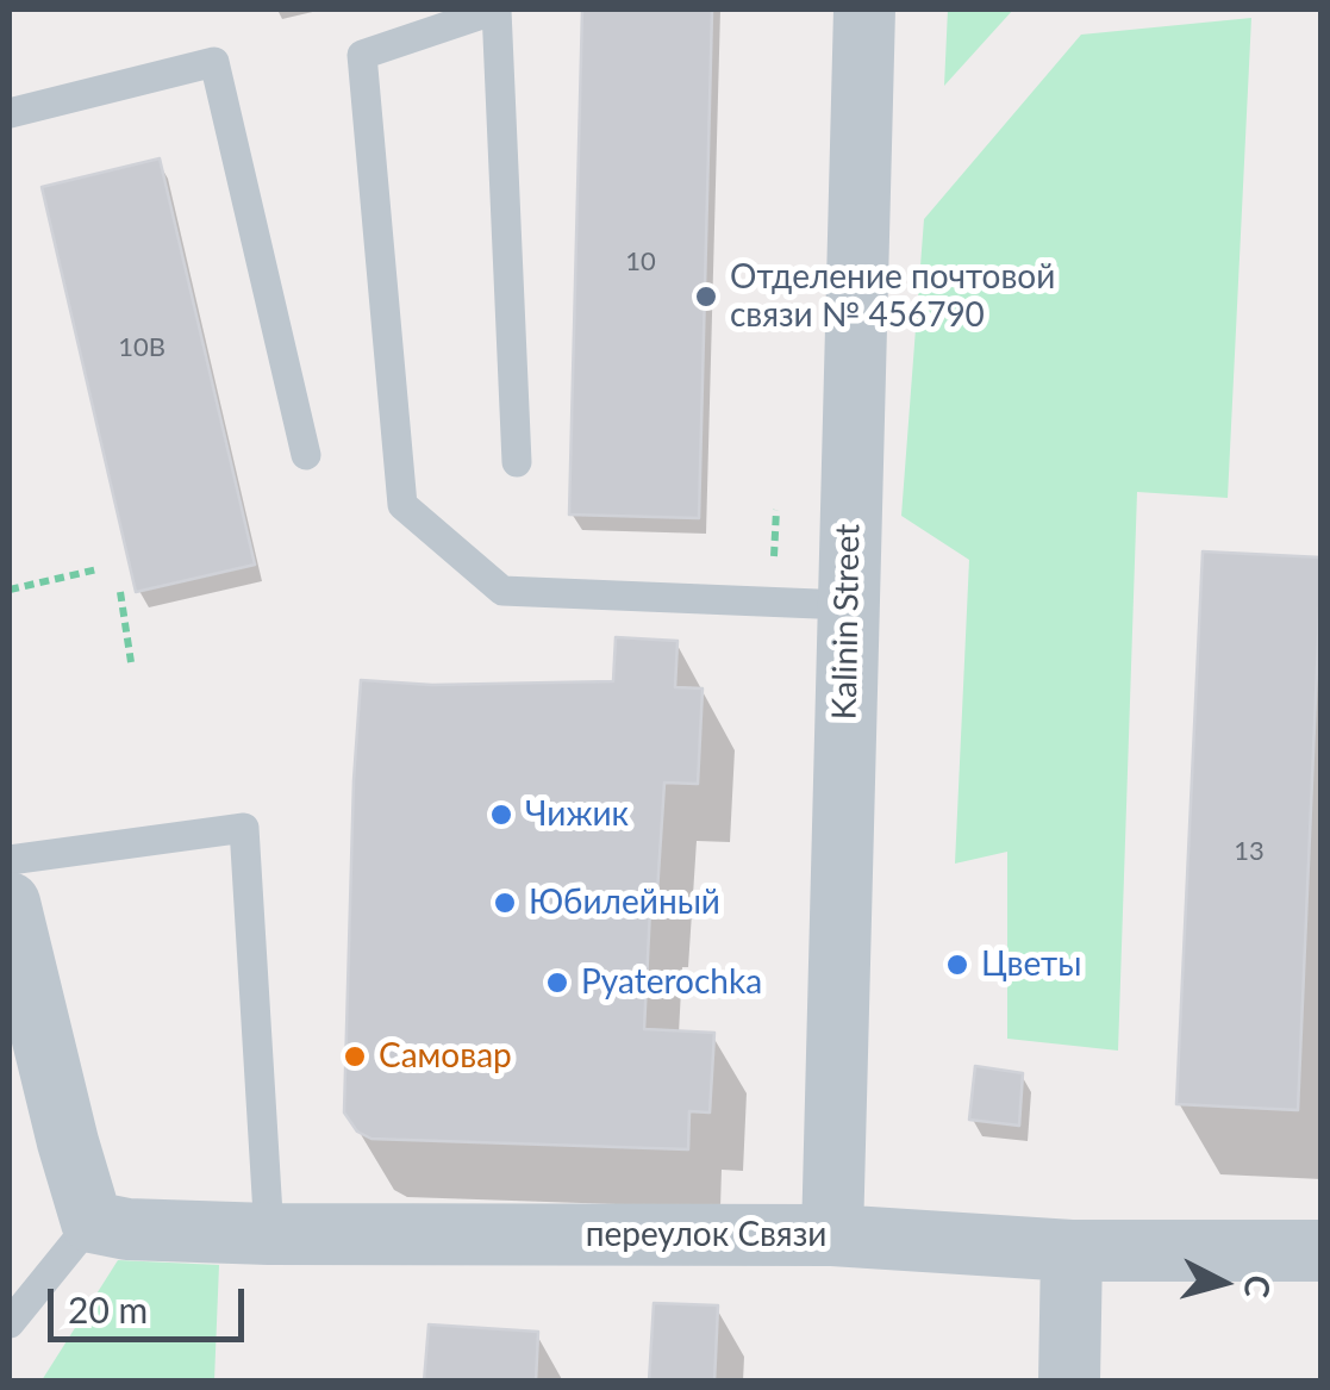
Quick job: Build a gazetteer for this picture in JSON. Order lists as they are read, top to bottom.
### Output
{
  "streets": {
    "street": ["Kalinin Street", "переулок Связи"]
  },
  "crossings": [
    ["Kalinin Street", "переулок Связи"]
  ],
  "places": [
    "Отделение почтовой связи № 456790",
    "Чижик",
    "Юбилейный",
    "Цветы",
    "Pyaterochka",
    "Самовар"
  ],
  "house_numbers": ["10", "10В", "13"],
  "scale_bar": "20 m",
  "north": "right"
}
